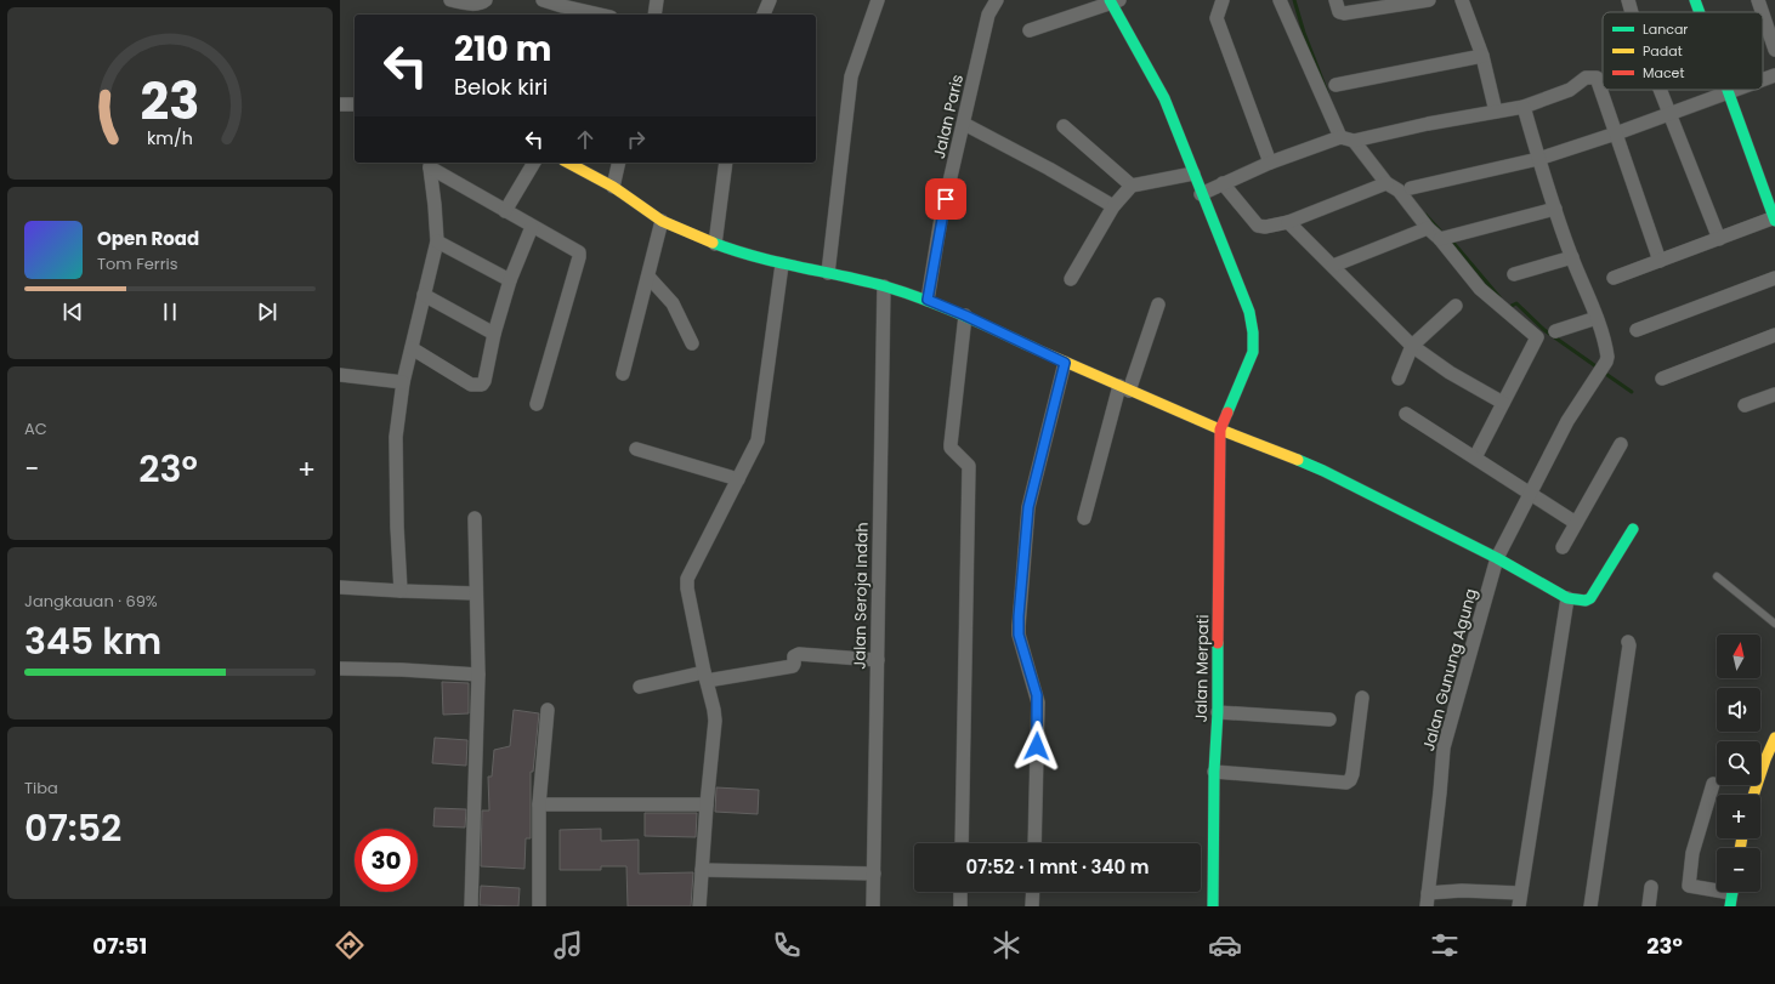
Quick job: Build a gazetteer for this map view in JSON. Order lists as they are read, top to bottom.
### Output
{
  "streets": {
    "street": [
      "Jalan Paris",
      "Jalan Seroja Indah",
      "Jalan Merpati",
      "Jalan Gunung Agung"
    ]
  },
  "legend": ["Lancar", "Padat", "Macet"],
  "north": "top",
  "page": {
    "turn": ["210 m", "Belok kiri"],
    "song": ["Open Road", "Tom Ferris"],
    "tile": [
      "AC",
      ["Jangkauan · 69%", "345 km"],
      ["Tiba", "07:52"]
    ],
    "heat": ["−", "23°", "+"],
    "map_buttons": ["+", "−"],
    "limit": "30",
    "trip": "07:52 · 1 mnt · 340 m",
    "tabs": ["07:51", "23°"],
    "gauge": ["23", "km/h"]
  }
}
